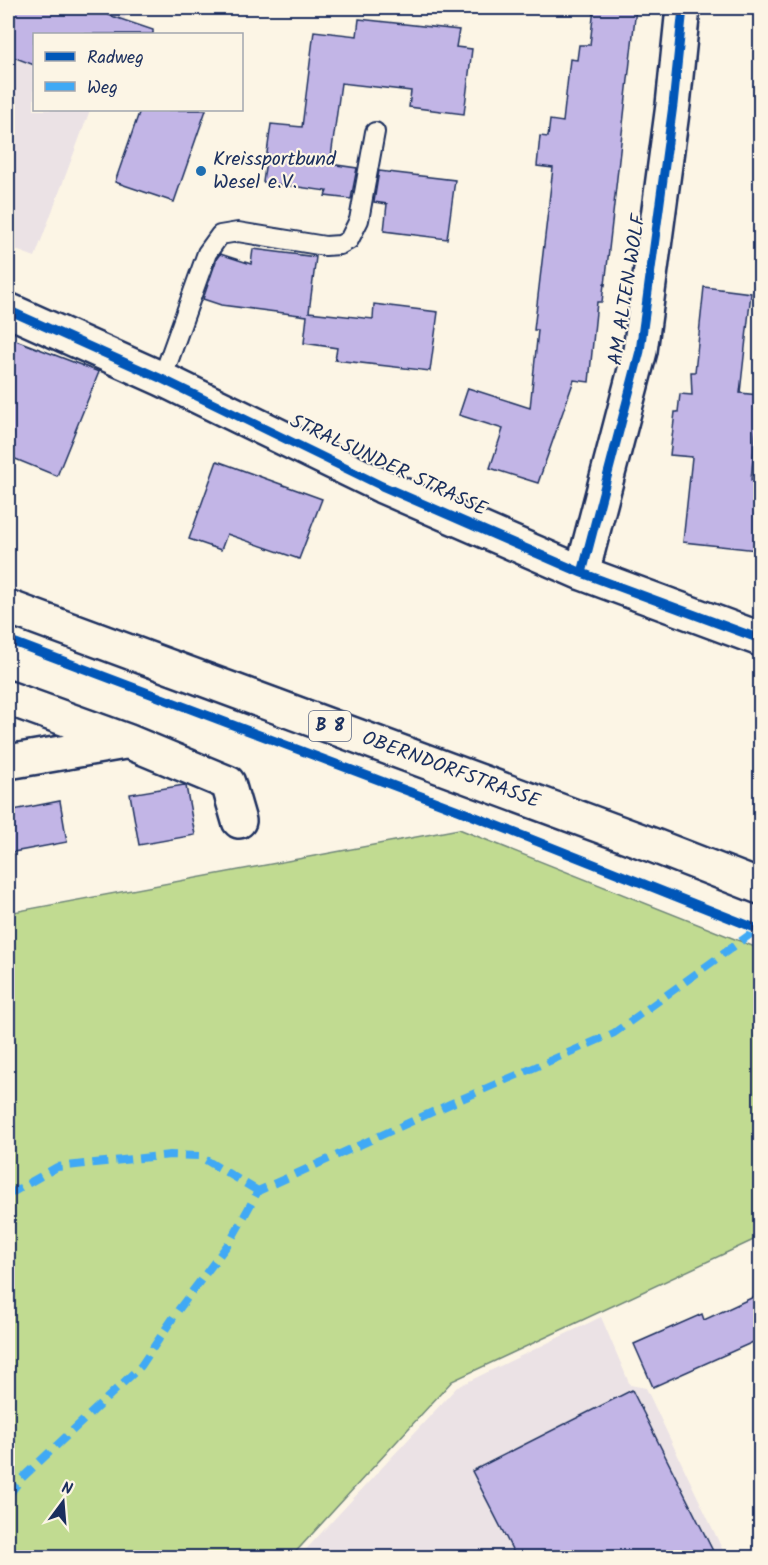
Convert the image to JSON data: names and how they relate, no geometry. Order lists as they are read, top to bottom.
{
  "streets": {
    "street": [
      "AM ALTEN WOLF",
      "STRALSUNDER STRASSE",
      "B 8",
      "OBERNDORFSTRASSE"
    ]
  },
  "crossings": [
    ["AM ALTEN WOLF", "STRALSUNDER STRASSE"]
  ],
  "places": ["Kreissportbund Wesel e.V."],
  "legend": ["Radweg", "Weg"],
  "north": "top"
}
